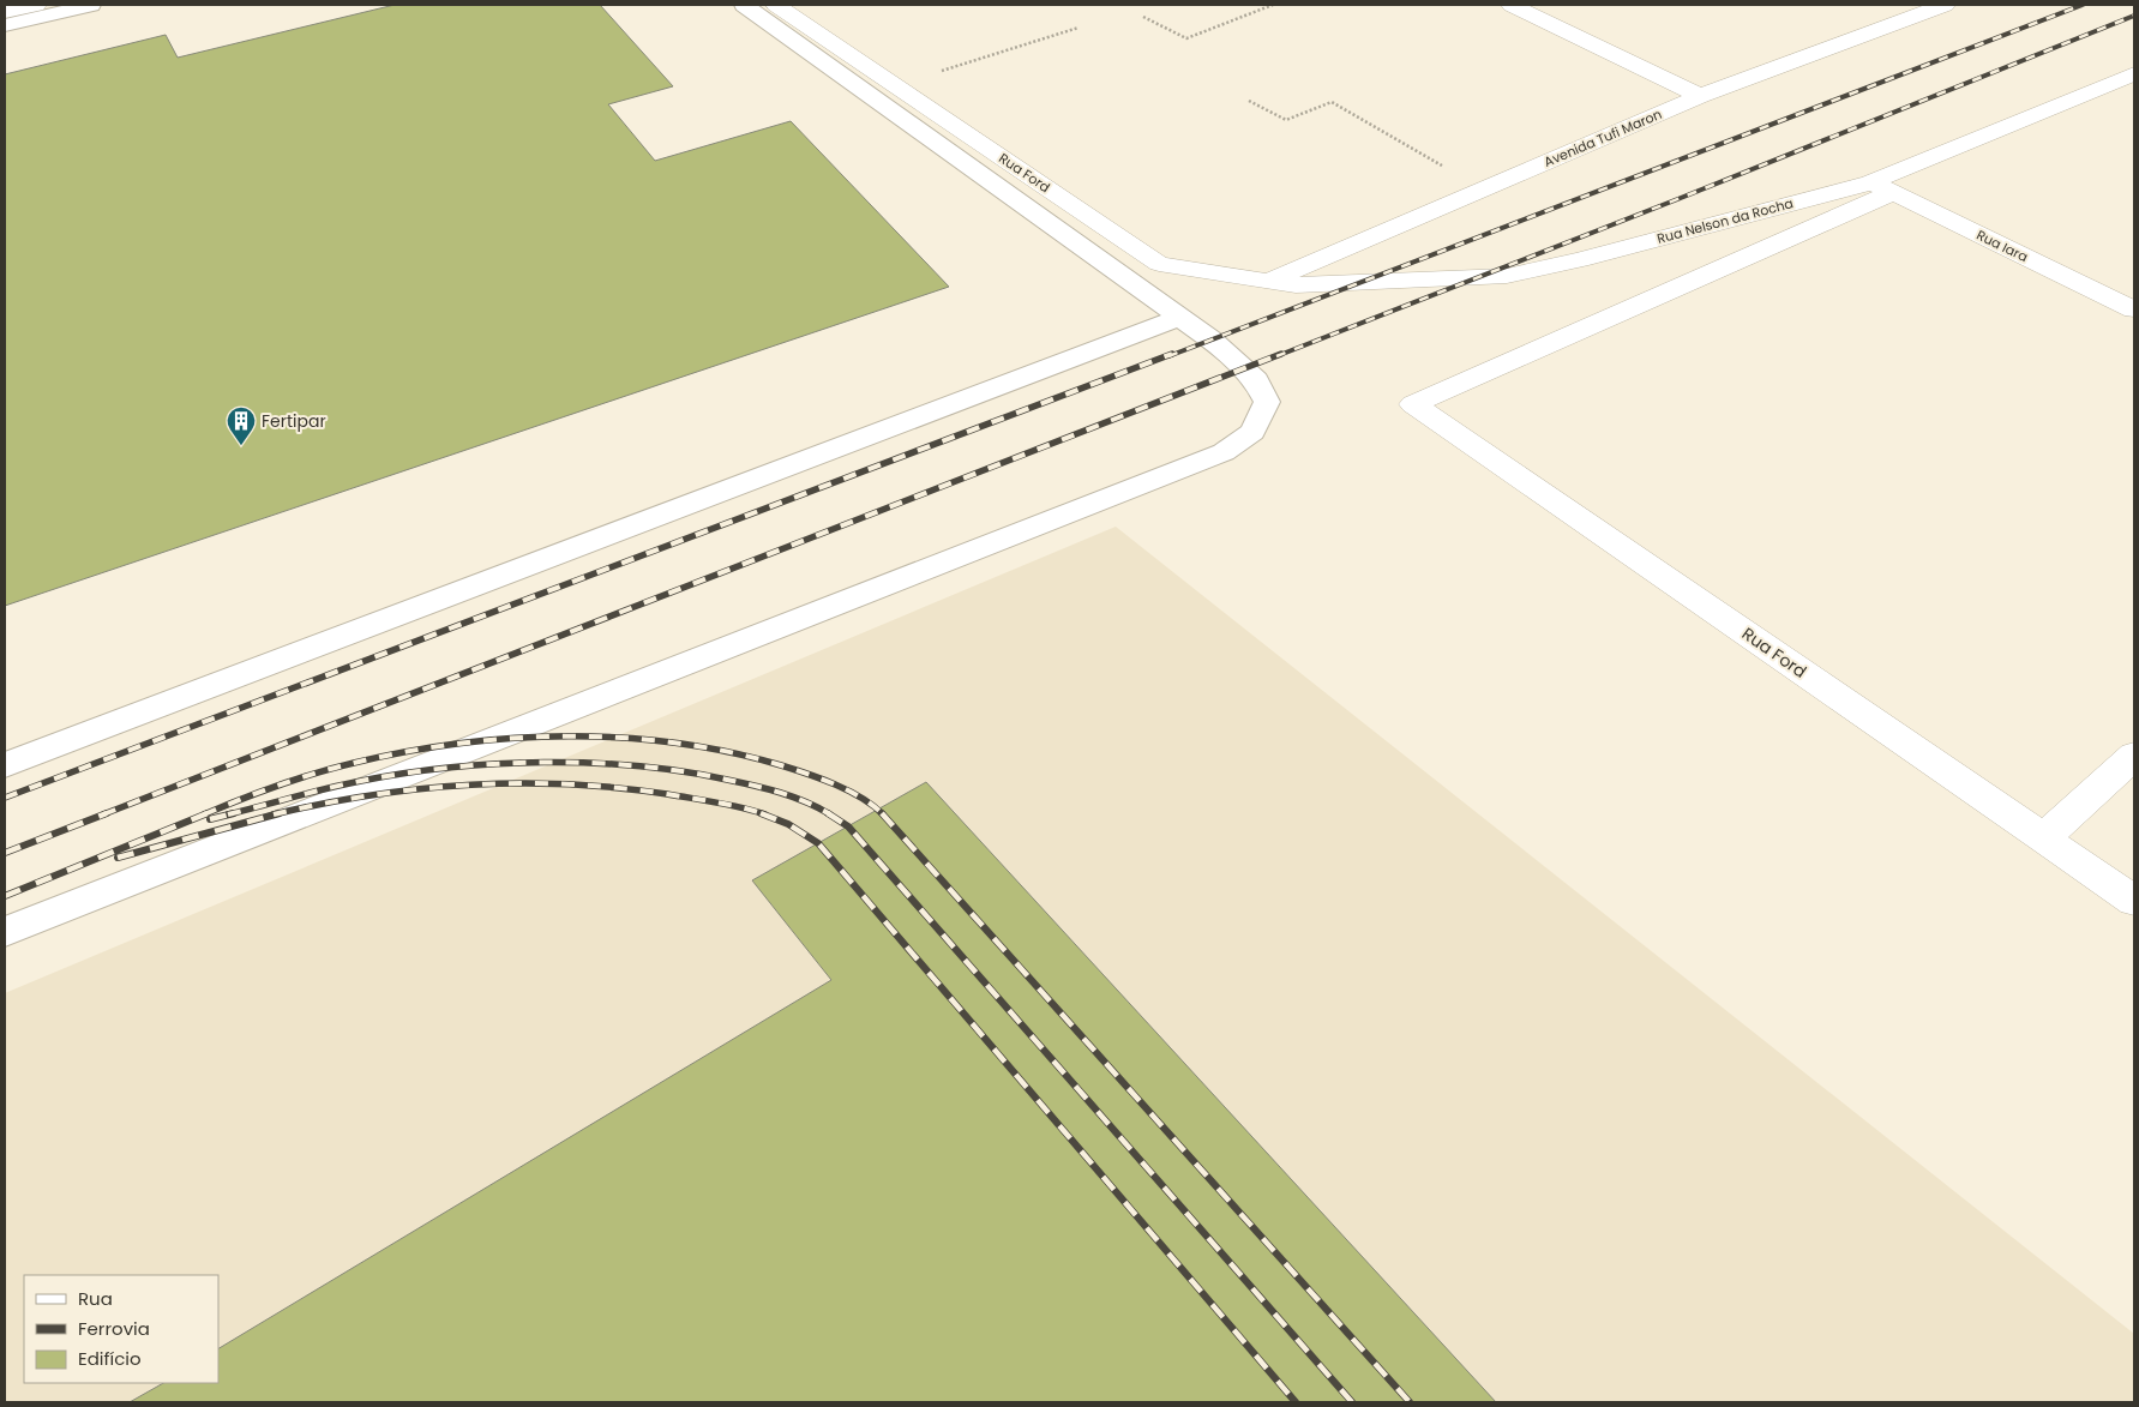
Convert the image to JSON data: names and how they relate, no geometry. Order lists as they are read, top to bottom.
{
  "streets": {
    "street": [
      "Avenida Tufi Maron",
      "Rua Ford",
      "Rua Nelson da Rocha",
      "Rua Iara"
    ]
  },
  "crossings": [
    ["Avenida Tufi Maron", "Rua Ford"],
    ["Rua Ford", "Rua Nelson da Rocha"],
    ["Rua Ford", "Rua Iara"],
    ["Rua Nelson da Rocha", "Rua Iara"]
  ],
  "places": {
    "building": ["Fertipar"]
  },
  "legend": ["Rua", "Ferrovia", "Edifício"]
}
